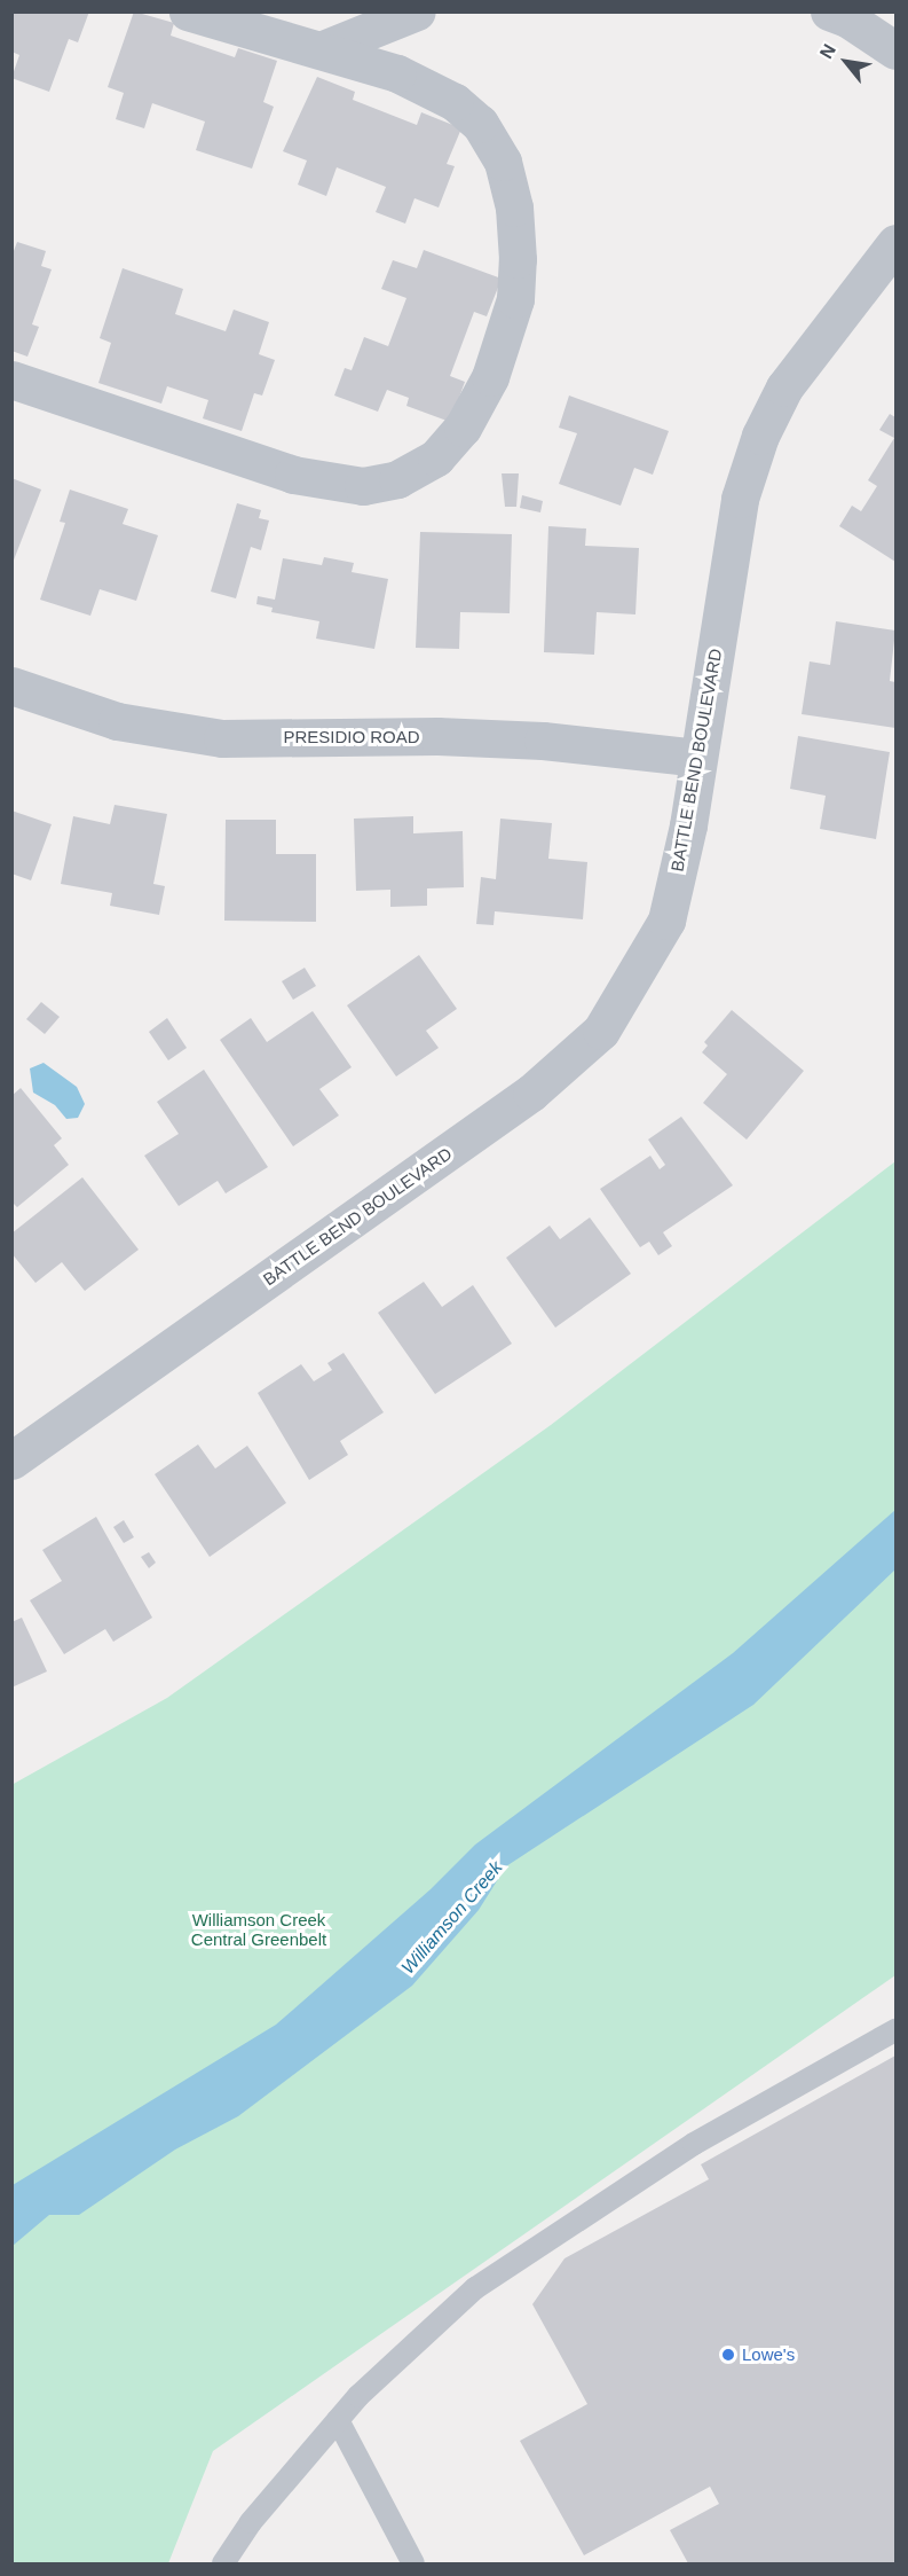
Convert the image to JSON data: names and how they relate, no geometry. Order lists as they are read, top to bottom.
{
  "streets": {
    "street": ["PRESIDIO ROAD", "BATTLE BEND BOULEVARD"]
  },
  "crossings": [
    ["PRESIDIO ROAD", "BATTLE BEND BOULEVARD"]
  ],
  "water": ["Williamson Creek"],
  "parks": ["Williamson Creek Central Greenbelt"],
  "places": ["Lowe's"],
  "north": "top left"
}
